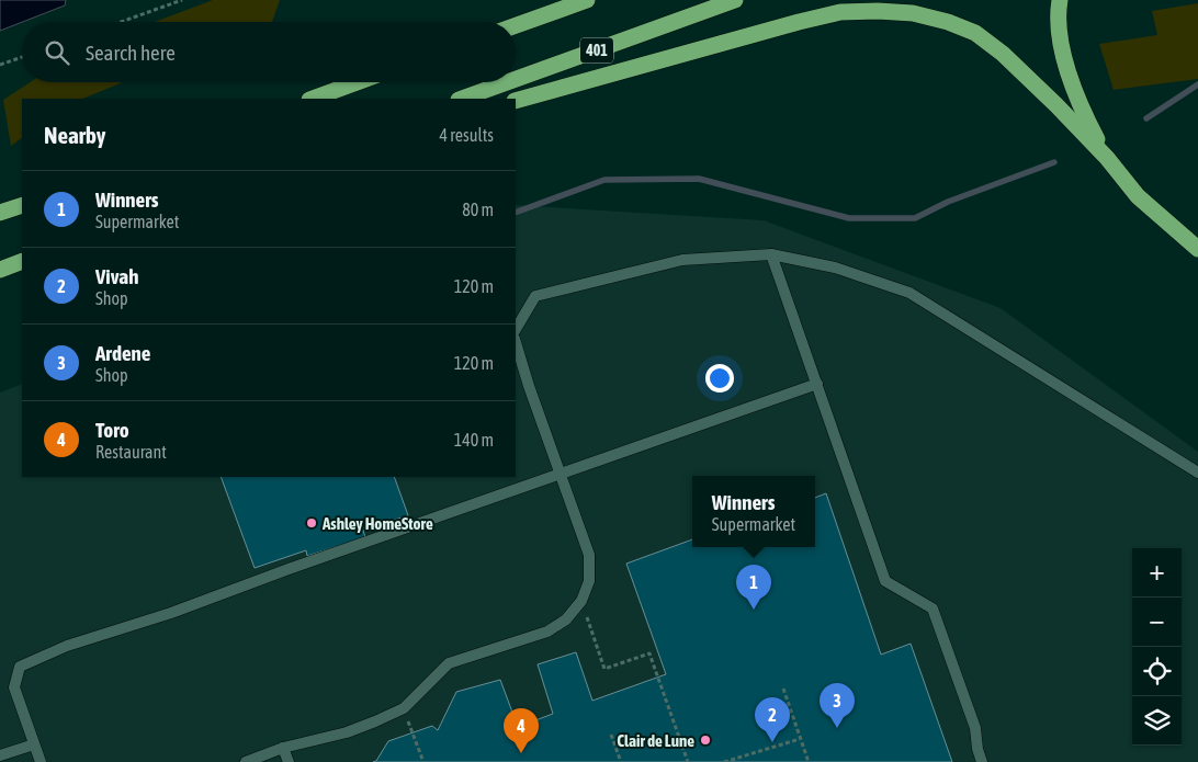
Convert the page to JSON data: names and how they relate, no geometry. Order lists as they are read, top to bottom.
{
  "streets": {
    "highway": ["401"]
  },
  "places": ["Ashley HomeStore", "Clair de Lune"],
  "page": {
    "search": "Search here",
    "heading": ["Nearby", "4 results"],
    "list": [
      {
        "mark": "1",
        "name": "Winners",
        "note": "Supermarket",
        "value": "80 m"
      },
      {
        "mark": "2",
        "name": "Vivah",
        "note": "Shop",
        "value": "120 m"
      },
      {
        "mark": "3",
        "name": "Ardene",
        "note": "Shop",
        "value": "120 m"
      },
      {
        "mark": "4",
        "name": "Toro",
        "note": "Restaurant",
        "value": "140 m"
      }
    ],
    "popup": ["Winners", "Supermarket"],
    "map_buttons": ["+", "−"],
    "pins": [
      "1",
      "3",
      "2",
      "4"
    ]
  }
}
